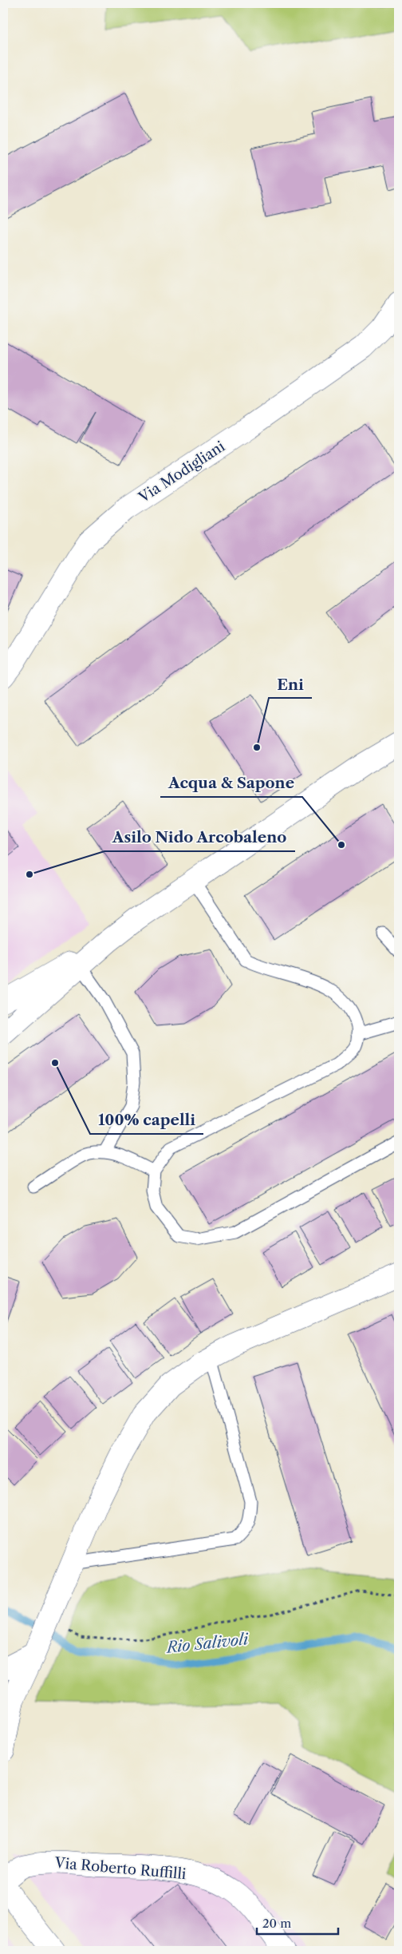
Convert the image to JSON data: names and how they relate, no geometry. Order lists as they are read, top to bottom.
{
  "streets": {
    "street": ["Via Modigliani", "Via Roberto Ruffilli"]
  },
  "water": ["Rio Salivoli"],
  "places": [
    "Eni",
    "Acqua & Sapone",
    "Asilo Nido Arcobaleno",
    "100% capelli"
  ],
  "scale_bar": "20 m"
}
